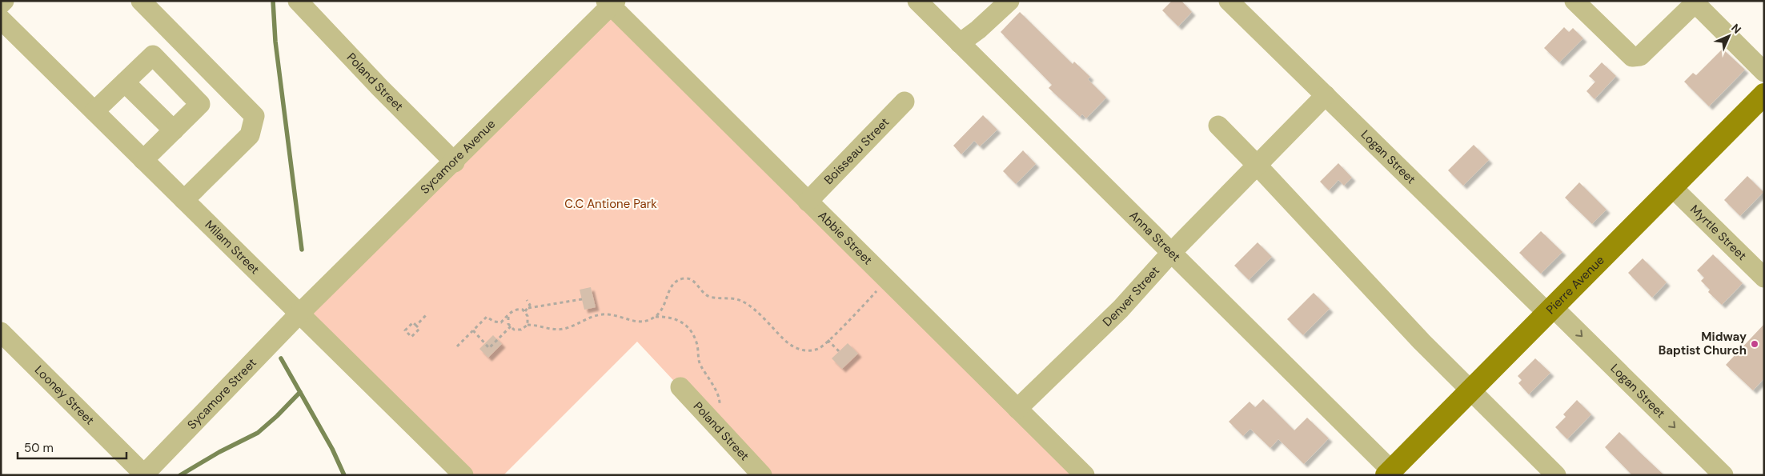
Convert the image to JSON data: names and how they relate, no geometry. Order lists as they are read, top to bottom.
{
  "streets": {
    "main road": ["Pierre Avenue"],
    "street": [
      "Poland Street",
      "Boisseau Street",
      "Logan Street",
      "Sycamore Avenue",
      "Myrtle Street",
      "Anna Street",
      "Abbie Street",
      "Milam Street",
      "Denver Street",
      "Sycamore Street",
      "Looney Street"
    ]
  },
  "crossings": [
    ["Poland Street", "Sycamore Avenue"],
    ["Boisseau Street", "Abbie Street"],
    ["Logan Street", "Pierre Avenue"],
    ["Logan Street", "Denver Street"],
    ["Sycamore Avenue", "Abbie Street"],
    ["Sycamore Avenue", "Milam Street"],
    ["Sycamore Avenue", "Sycamore Street"],
    ["Myrtle Street", "Pierre Avenue"],
    ["Anna Street", "Pierre Avenue"],
    ["Anna Street", "Denver Street"],
    ["Abbie Street", "Denver Street"],
    ["Milam Street", "Sycamore Street"],
    ["Sycamore Street", "Looney Street"]
  ],
  "parks": ["C.C Antione Park"],
  "places": ["Midway Baptist Church"],
  "scale_bar": "50 m",
  "north": "top right"
}
